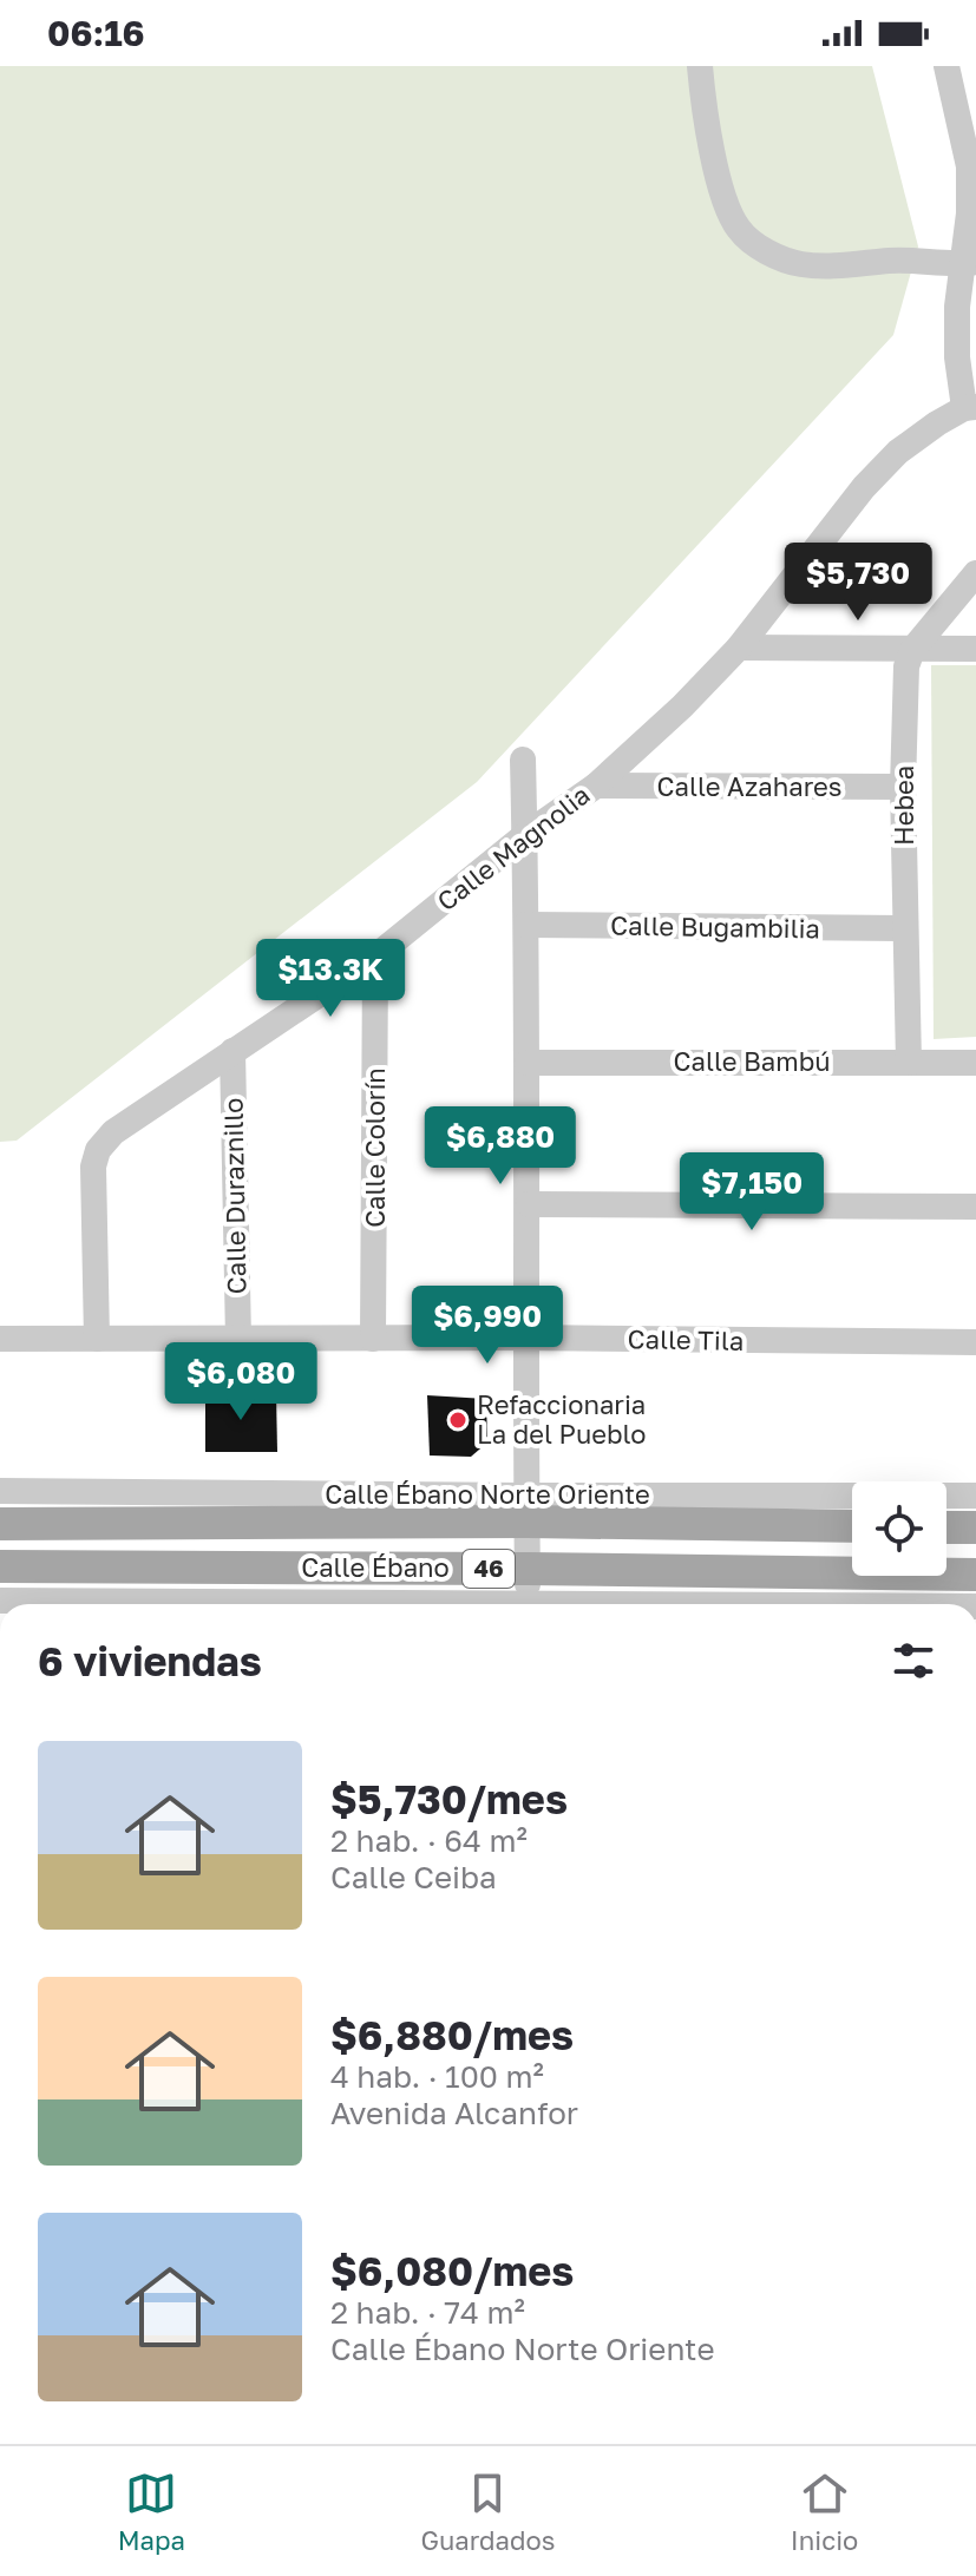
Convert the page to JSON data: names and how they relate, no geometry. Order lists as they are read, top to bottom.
{
  "streets": {
    "main road": ["Calle Ébano", "46"],
    "street": [
      "Calle Azahares",
      "Hebea",
      "Calle Magnolia",
      "Calle Bugambilia",
      "Calle Bambú",
      "Calle Colorín",
      "Calle Duraznillo",
      "Calle Tila",
      "Calle Ébano Norte Oriente"
    ]
  },
  "crossings": [
    ["Calle Azahares", "Hebea"],
    ["Calle Azahares", "Calle Magnolia"],
    ["Hebea", "Calle Bugambilia"],
    ["Hebea", "Calle Bambú"],
    ["Calle Magnolia", "Calle Colorín"],
    ["Calle Magnolia", "Calle Duraznillo"],
    ["Calle Magnolia", "Calle Tila"],
    ["Calle Colorín", "Calle Tila"],
    ["Calle Duraznillo", "Calle Tila"],
    ["Calle Ébano Norte Oriente", "Calle Ébano"]
  ],
  "places": ["Refaccionaria La del Pueblo"],
  "page": {
    "status": "06:16",
    "price": [
      "$5,730",
      "$13.3K",
      "$6,880",
      "$7,150",
      "$6,990",
      "$6,080"
    ],
    "heading": "6 viviendas",
    "list": [
      {
        "name": "$5,730/mes",
        "note": "2 hab. · 64 m² · Calle Ceiba"
      },
      {
        "name": "$6,880/mes",
        "note": "4 hab. · 100 m² · Avenida Alcanfor"
      },
      {
        "name": "$6,080/mes",
        "note": "2 hab. · 74 m² · Calle Ébano Norte Oriente"
      }
    ],
    "tabs": ["Mapa", "Guardados", "Inicio"]
  }
}
